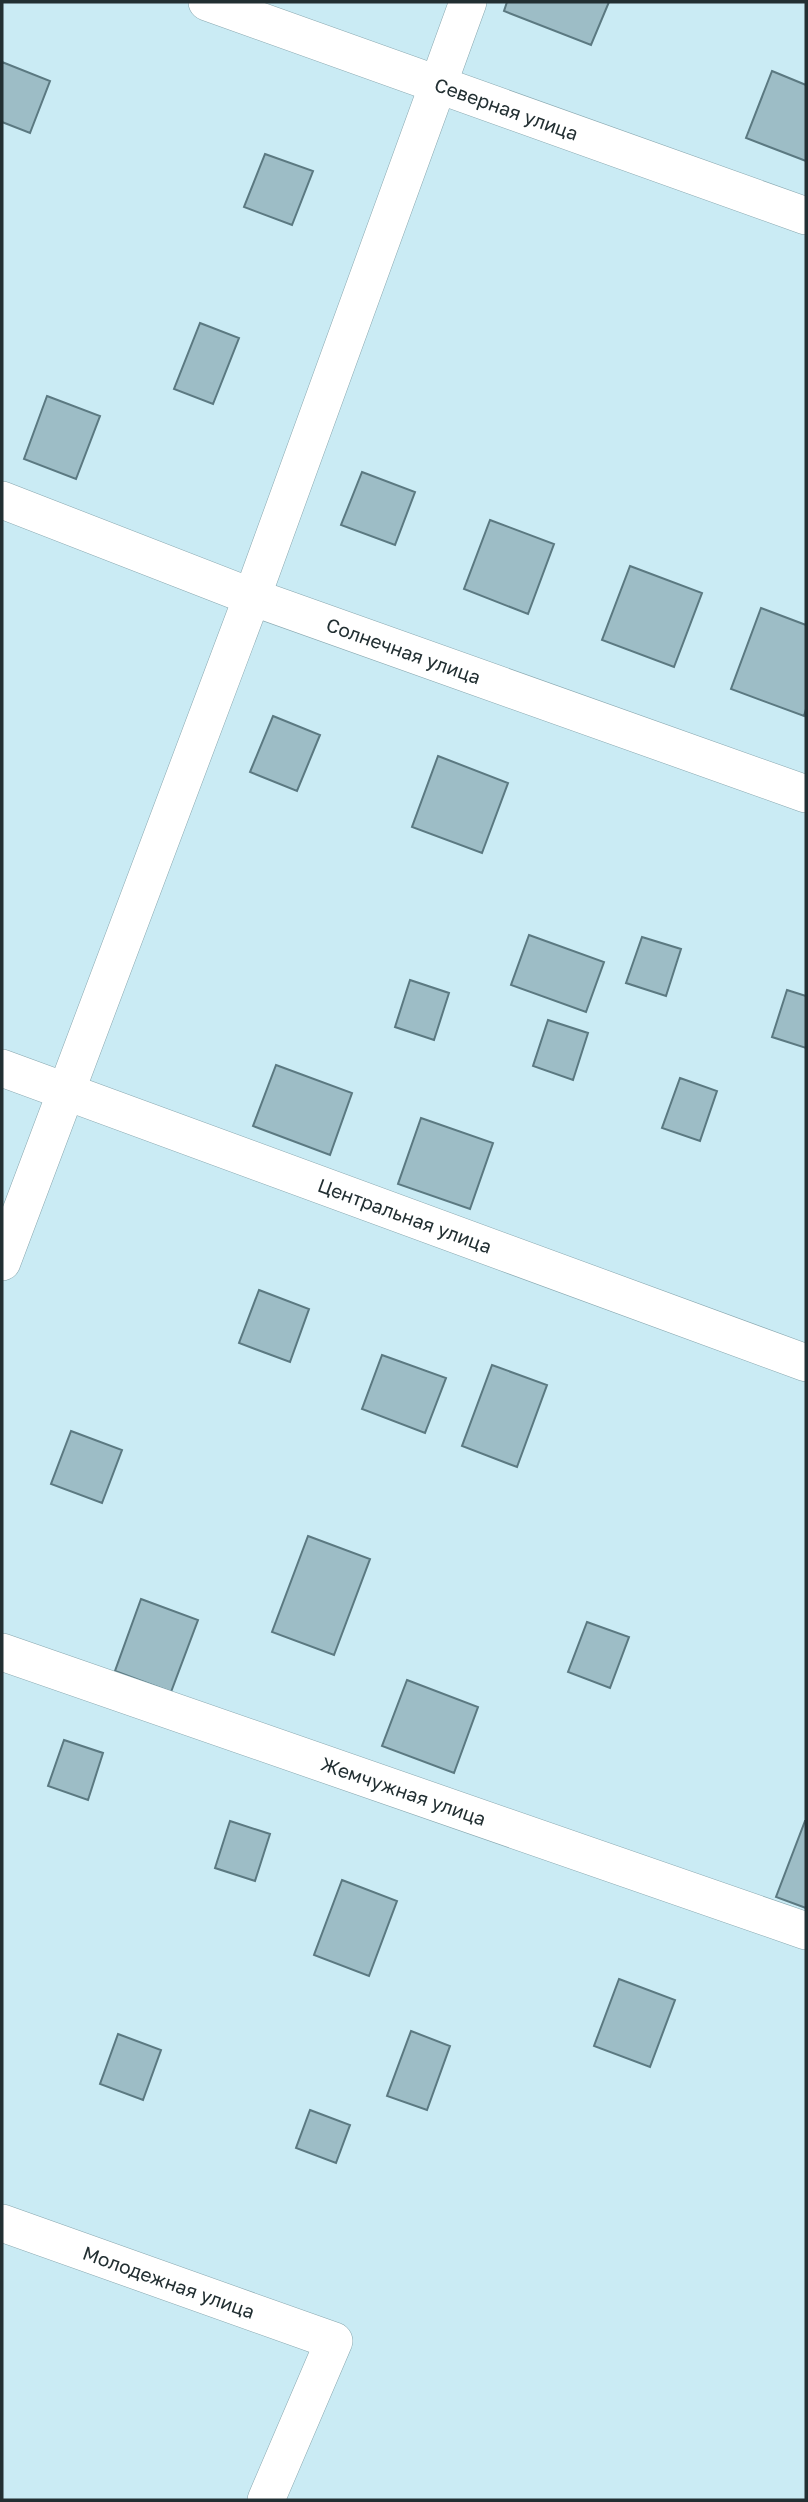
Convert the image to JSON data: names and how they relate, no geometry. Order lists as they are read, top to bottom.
{
  "streets": {
    "street": [
      "Северная улица",
      "Солнечная улица",
      "Центральная улица",
      "Жемчужная улица",
      "Молодежная улица"
    ]
  }
}
